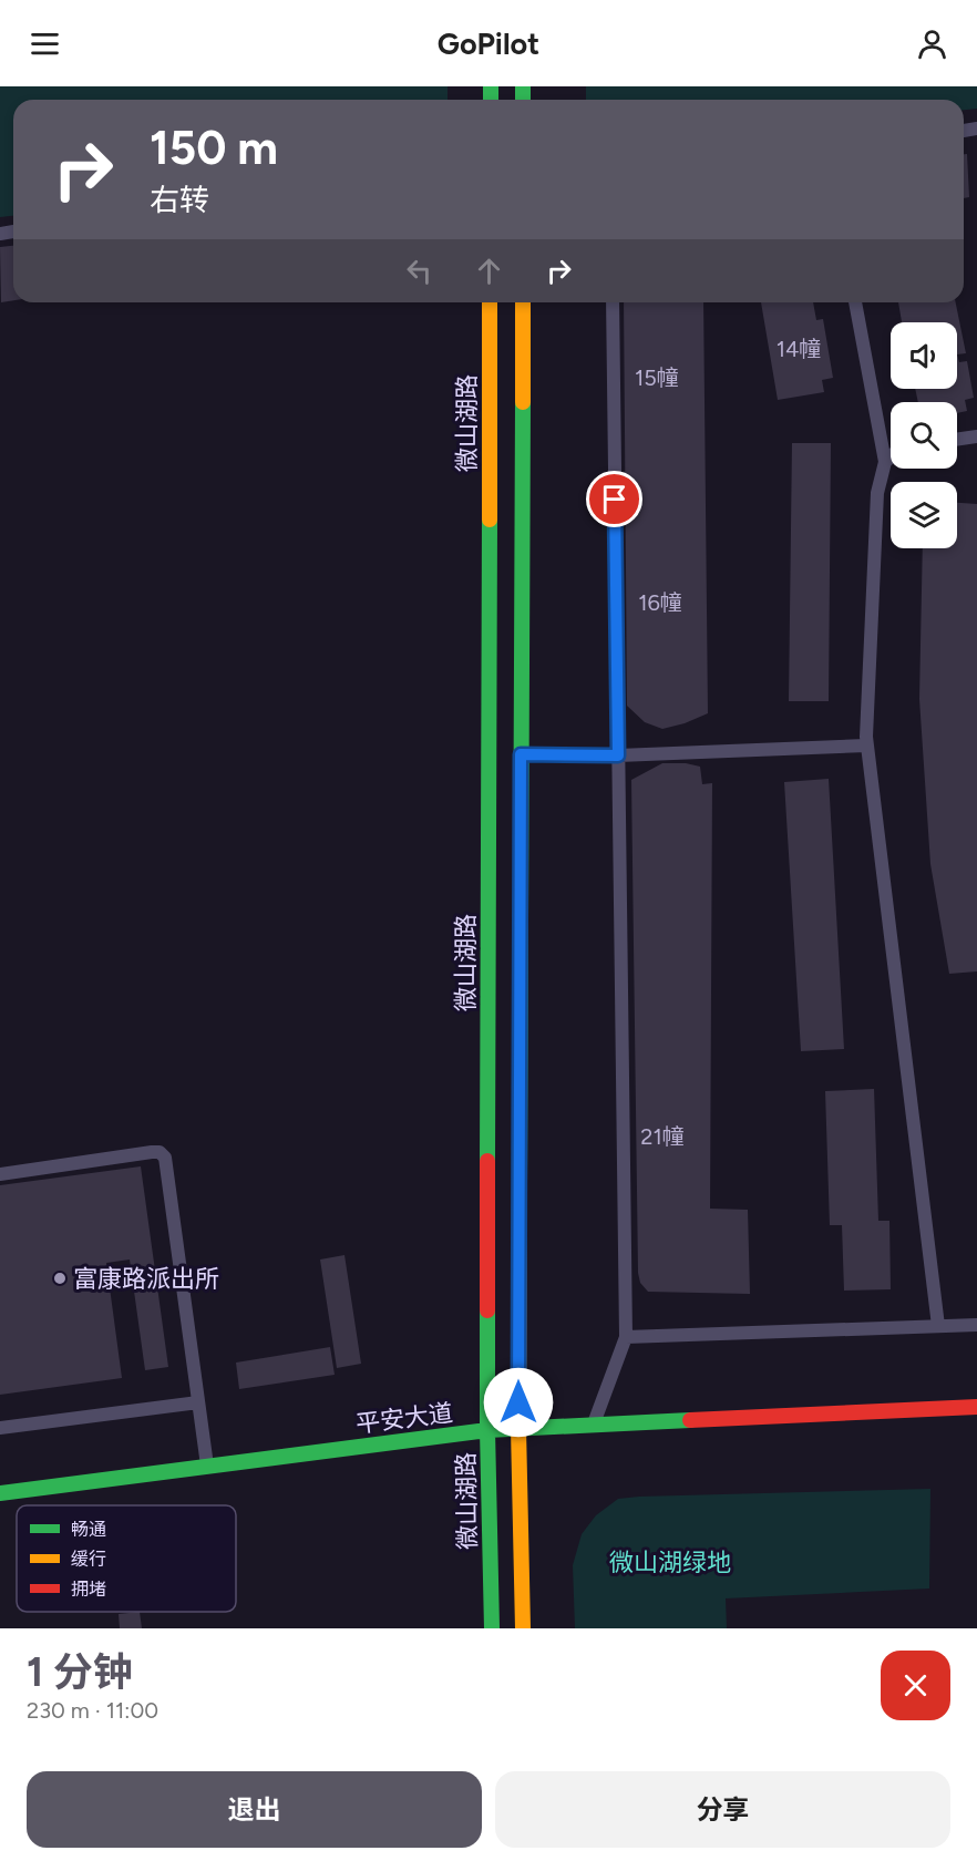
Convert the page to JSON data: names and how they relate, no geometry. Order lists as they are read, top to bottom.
{
  "streets": {
    "street": ["微山湖路", "平安大道"]
  },
  "crossings": [
    ["微山湖路", "平安大道"]
  ],
  "parks": ["微山湖绿地"],
  "places": ["富康路派出所"],
  "house_numbers": [
    "14幢",
    "15幢",
    "16幢",
    "21幢"
  ],
  "legend": ["畅通", "缓行", "拥堵"],
  "page": {
    "header": "GoPilot",
    "turn": ["150 m", "右转"],
    "heading": ["1 分钟", "230 m · 11:00"],
    "buttons": ["退出", "分享"]
  }
}
